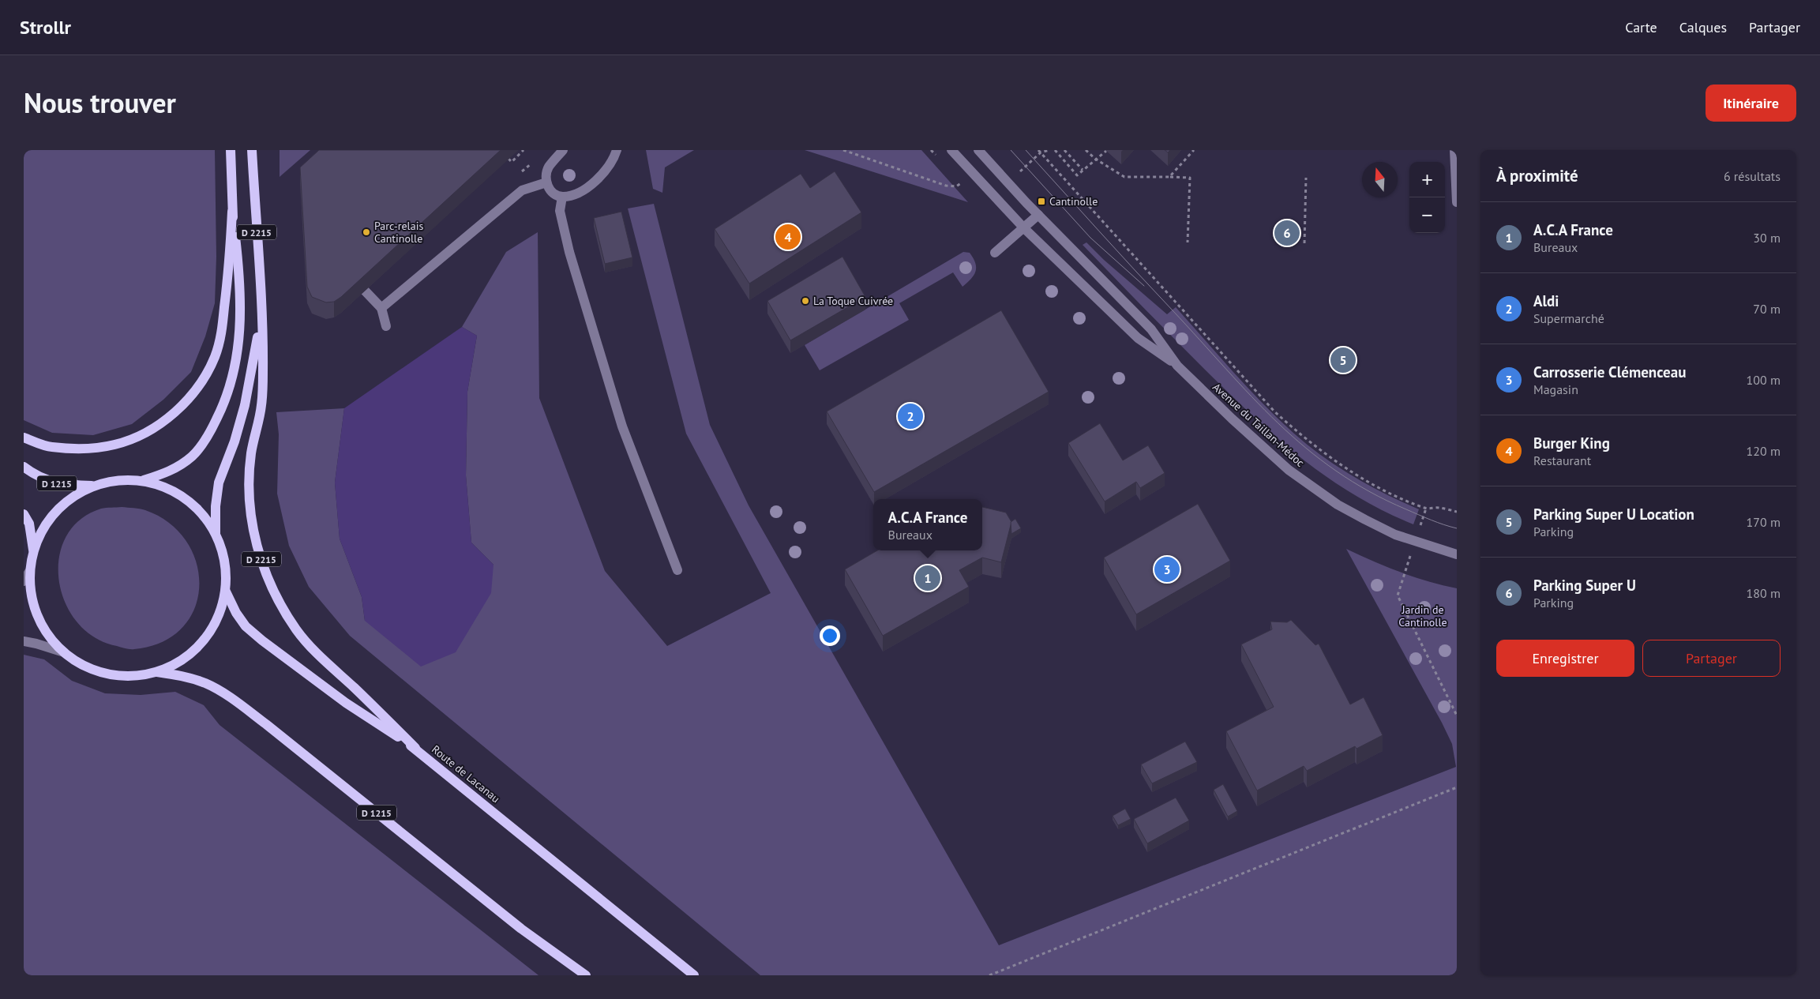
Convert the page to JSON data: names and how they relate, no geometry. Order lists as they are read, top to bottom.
{
  "streets": {
    "main road": ["D 2215", "D 1215", "Route de Lacanau"],
    "street": ["Avenue du Taillan-Médoc"]
  },
  "crossings": [
    ["D 2215", "Route de Lacanau"]
  ],
  "parks": ["Jardin de Cantinolle"],
  "places": {
    "transit": ["Cantinolle"],
    "other": ["Parc-relais Cantinolle", "La Toque Cuivrée"]
  },
  "north": "top",
  "page": {
    "header": "Strollr",
    "nav": ["Carte", "Calques", "Partager"],
    "title": "Nous trouver",
    "buttons": [
      "Itinéraire",
      ["Enregistrer", "Partager"]
    ],
    "heading": ["À proximité", "6 résultats"],
    "map_buttons": ["+", "−"],
    "list": [
      {
        "mark": "1",
        "name": "A.C.A France",
        "note": "Bureaux",
        "value": "30 m"
      },
      {
        "mark": "2",
        "name": "Aldi",
        "note": "Supermarché",
        "value": "70 m"
      },
      {
        "mark": "3",
        "name": "Carrosserie Clémenceau",
        "note": "Magasin",
        "value": "100 m"
      },
      {
        "mark": "4",
        "name": "Burger King",
        "note": "Restaurant",
        "value": "120 m"
      },
      {
        "mark": "5",
        "name": "Parking Super U Location",
        "note": "Parking",
        "value": "170 m"
      },
      {
        "mark": "6",
        "name": "Parking Super U",
        "note": "Parking",
        "value": "180 m"
      }
    ],
    "pins": [
      "6",
      "4",
      "5",
      "2",
      "3",
      "1"
    ],
    "popup": ["A.C.A France", "Bureaux"]
  }
}
